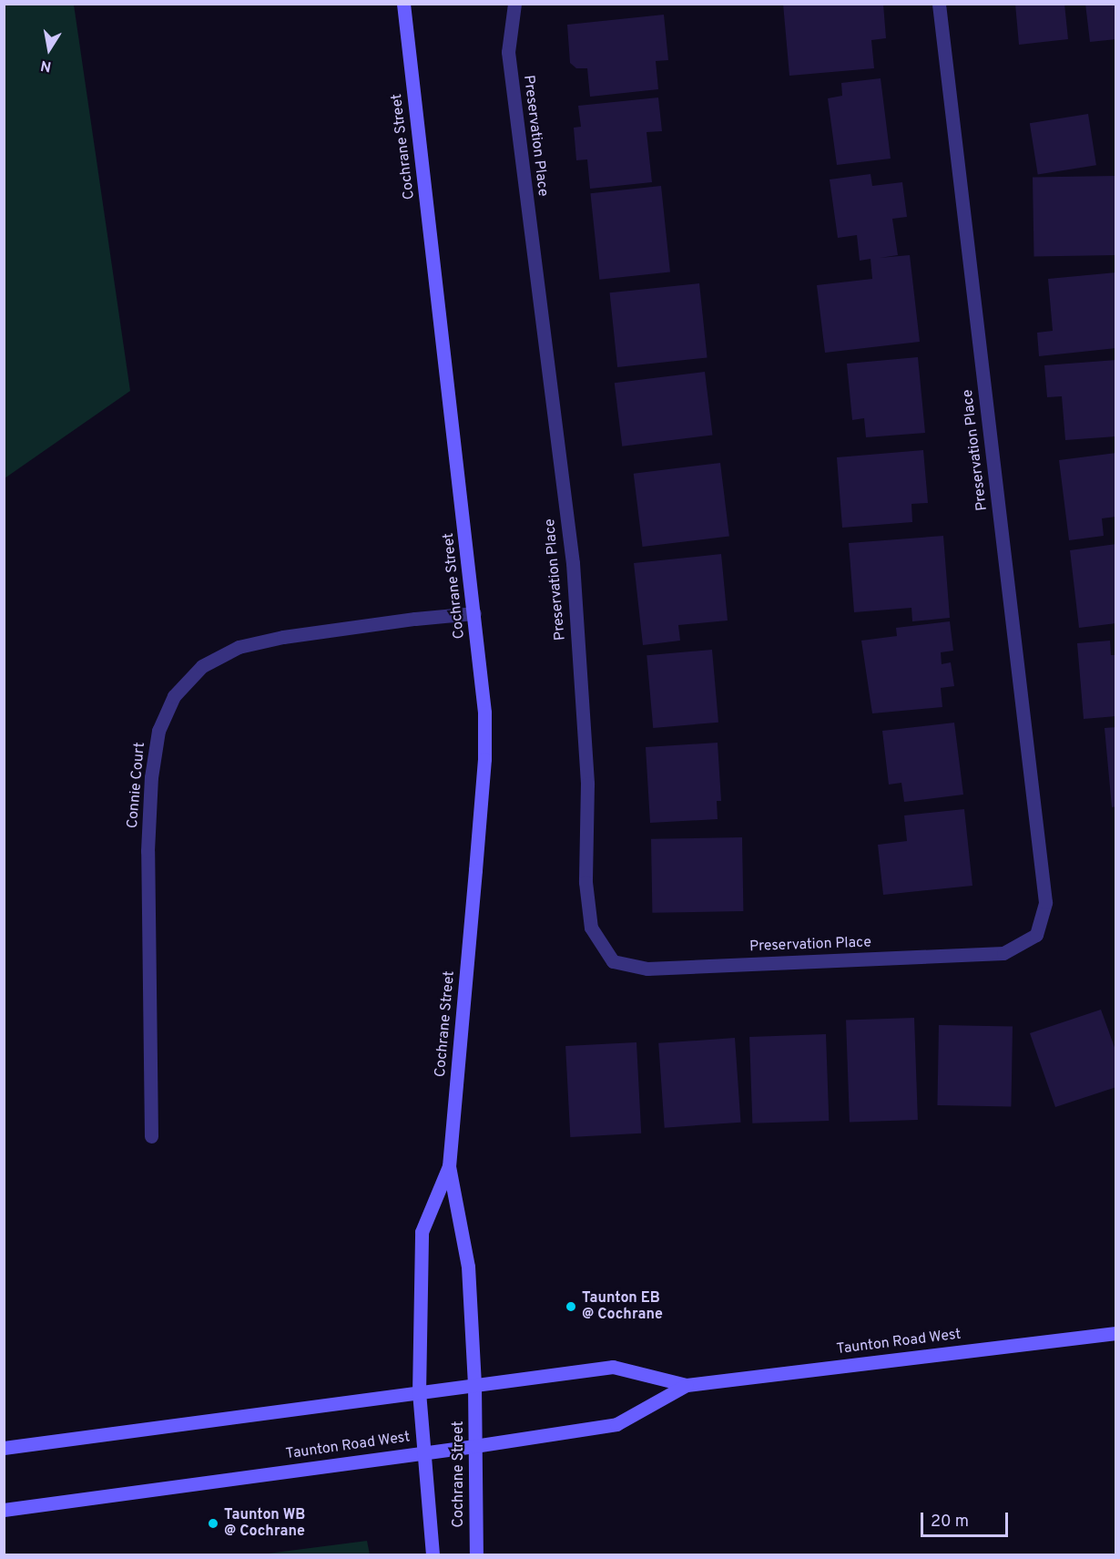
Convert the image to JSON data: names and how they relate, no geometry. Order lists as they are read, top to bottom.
{
  "streets": {
    "street": [
      "Preservation Place",
      "Cochrane Street",
      "Connie Court",
      "Taunton Road West"
    ]
  },
  "crossings": [
    ["Cochrane Street", "Connie Court"],
    ["Cochrane Street", "Taunton Road West"]
  ],
  "places": ["Taunton EB @ Cochrane", "Taunton WB @ Cochrane"],
  "scale_bar": "20 m",
  "north": "bottom"
}
